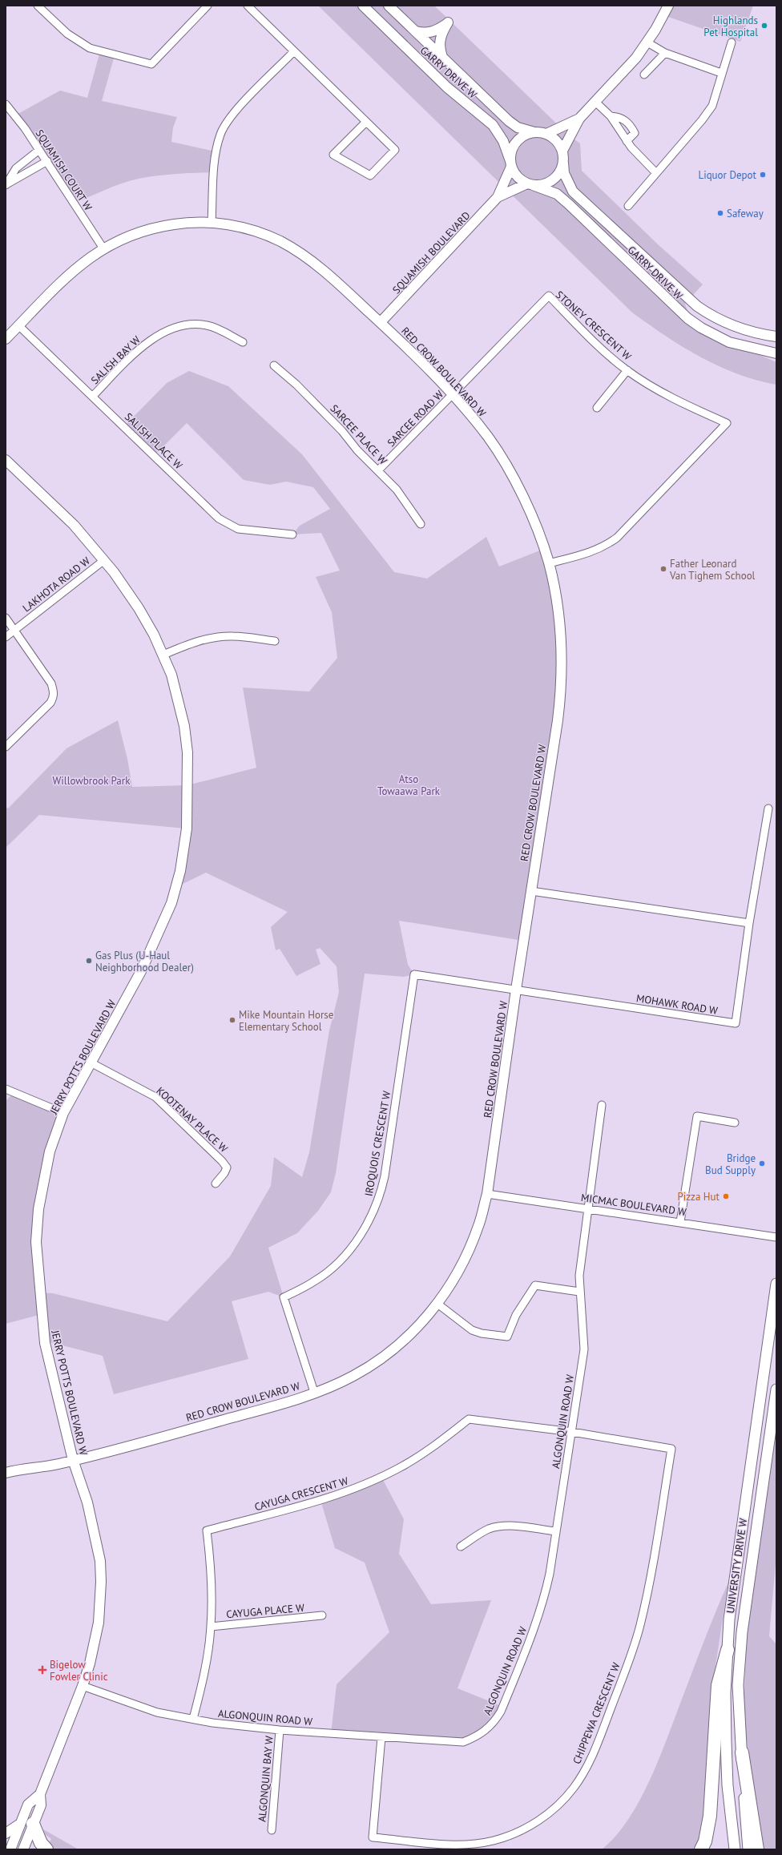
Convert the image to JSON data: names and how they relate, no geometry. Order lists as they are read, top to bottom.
{
  "streets": {
    "main road": ["UNIVERSITY DRIVE W"],
    "street": [
      "GARRY DRIVE W",
      "SQUAMISH COURT W",
      "SQUAMISH BOULEVARD",
      "STONEY CRESCENT W",
      "SALISH BAY W",
      "RED CROW BOULEVARD W",
      "SARCEE ROAD W",
      "SARCEE PLACE W",
      "SALISH PLACE W",
      "LAKHOTA ROAD W",
      "MOHAWK ROAD W",
      "JERRY POTTS BOULEVARD W",
      "KOOTENAY PLACE W",
      "IROQUOIS CRESCENT W",
      "MICMAC BOULEVARD W",
      "ALGONQUIN ROAD W",
      "CAYUGA CRESCENT W",
      "CAYUGA PLACE W",
      "CHIPPEWA CRESCENT W",
      "ALGONQUIN BAY W"
    ]
  },
  "crossings": [
    ["GARRY DRIVE W", "SQUAMISH BOULEVARD"],
    ["SQUAMISH COURT W", "RED CROW BOULEVARD W"],
    ["SQUAMISH BOULEVARD", "RED CROW BOULEVARD W"],
    ["STONEY CRESCENT W", "RED CROW BOULEVARD W"],
    ["STONEY CRESCENT W", "SARCEE ROAD W"],
    ["SALISH BAY W", "SALISH PLACE W"],
    ["RED CROW BOULEVARD W", "SARCEE ROAD W"],
    ["RED CROW BOULEVARD W", "SALISH PLACE W"],
    ["RED CROW BOULEVARD W", "MOHAWK ROAD W"],
    ["RED CROW BOULEVARD W", "JERRY POTTS BOULEVARD W"],
    ["RED CROW BOULEVARD W", "IROQUOIS CRESCENT W"],
    ["RED CROW BOULEVARD W", "MICMAC BOULEVARD W"],
    ["SARCEE ROAD W", "SARCEE PLACE W"],
    ["LAKHOTA ROAD W", "JERRY POTTS BOULEVARD W"],
    ["MOHAWK ROAD W", "IROQUOIS CRESCENT W"],
    ["JERRY POTTS BOULEVARD W", "KOOTENAY PLACE W"],
    ["JERRY POTTS BOULEVARD W", "ALGONQUIN ROAD W"],
    ["MICMAC BOULEVARD W", "ALGONQUIN ROAD W"],
    ["ALGONQUIN ROAD W", "CAYUGA CRESCENT W"],
    ["ALGONQUIN ROAD W", "CHIPPEWA CRESCENT W"],
    ["ALGONQUIN ROAD W", "ALGONQUIN BAY W"],
    ["CAYUGA CRESCENT W", "CAYUGA PLACE W"],
    ["CAYUGA CRESCENT W", "CHIPPEWA CRESCENT W"]
  ],
  "parks": ["Atso Towaawa Park", "Willowbrook Park"],
  "places": {
    "other": [
      "Highlands Pet Hospital",
      "Liquor Depot",
      "Safeway",
      "Father Leonard Van Tighem School",
      "Gas Plus (U-Haul Neighborhood Dealer)",
      "Mike Mountain Horse Elementary School",
      "Bridge Bud Supply",
      "Pizza Hut"
    ],
    "health": ["Bigelow Fowler Clinic"]
  }
}
